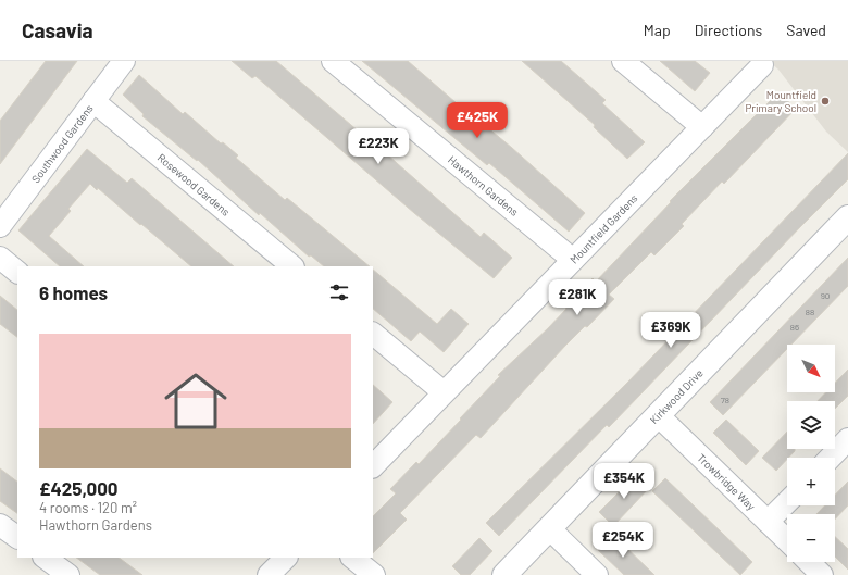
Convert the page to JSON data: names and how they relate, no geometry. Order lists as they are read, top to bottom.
{
  "streets": {
    "street": [
      "Southwood Gardens",
      "Rosewood Gardens",
      "Hawthorn Gardens",
      "Mountfield Gardens",
      "Kirkwood Drive",
      "Trowbridge Way"
    ]
  },
  "crossings": [
    ["Southwood Gardens", "Rosewood Gardens"],
    ["Hawthorn Gardens", "Mountfield Gardens"],
    ["Kirkwood Drive", "Trowbridge Way"]
  ],
  "places": ["Mountfield Primary School"],
  "house_numbers": [
    "90",
    "88",
    "86",
    "78"
  ],
  "north": "bottom right",
  "page": {
    "header": "Casavia",
    "nav": ["Map", "Directions", "Saved"],
    "price": [
      "£425K",
      "£223K",
      "£281K",
      "£369K",
      "£354K",
      "£254K"
    ],
    "heading": "6 homes",
    "list": [
      {
        "name": "£425,000",
        "note": "4 rooms · 120 m² · Hawthorn Gardens"
      }
    ],
    "map_buttons": ["+", "−"]
  }
}
